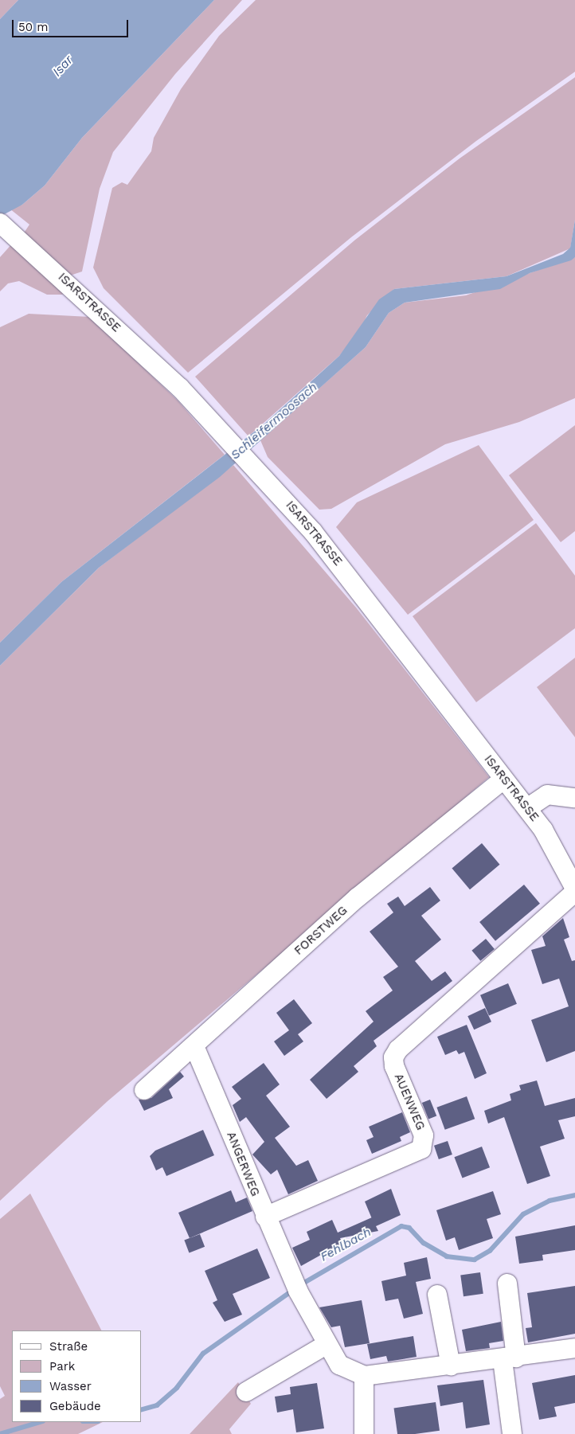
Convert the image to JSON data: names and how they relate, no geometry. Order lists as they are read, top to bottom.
{
  "streets": {
    "street": [
      "ISARSTRASSE",
      "FORSTWEG",
      "AUENWEG",
      "ANGERWEG"
    ]
  },
  "crossings": [
    ["ISARSTRASSE", "FORSTWEG"],
    ["FORSTWEG", "ANGERWEG"],
    ["AUENWEG", "ANGERWEG"]
  ],
  "water": ["Isar", "Schleifermoosach", "Fehlbach"],
  "legend": [
    "Straße",
    "Park",
    "Wasser",
    "Gebäude"
  ],
  "scale_bar": "50 m"
}
